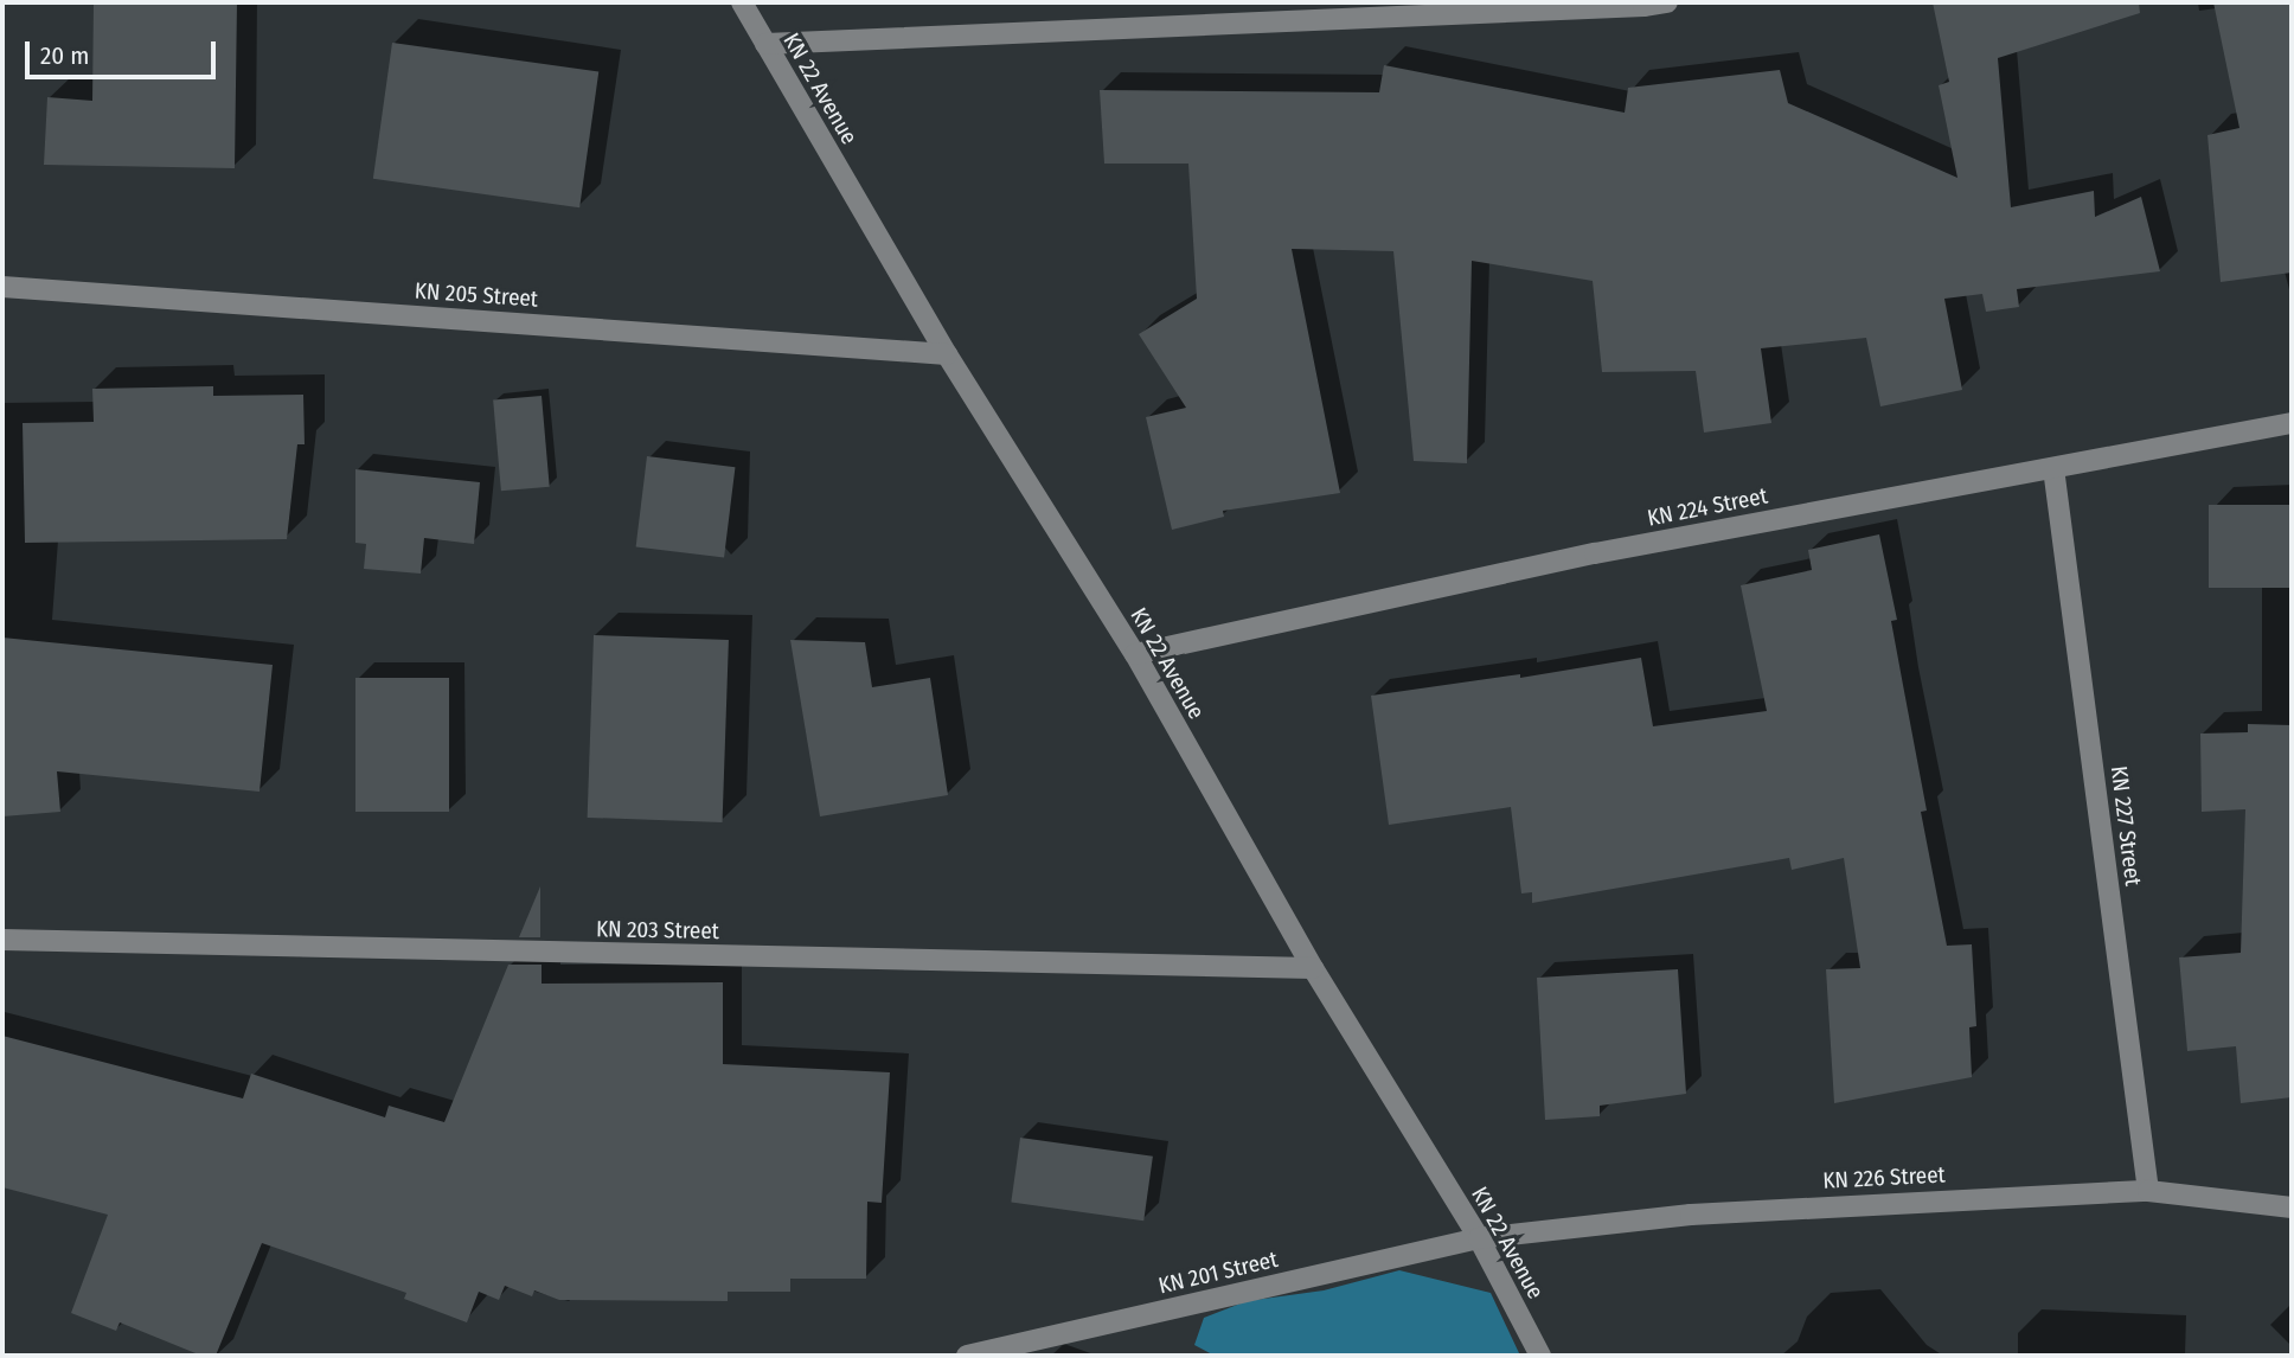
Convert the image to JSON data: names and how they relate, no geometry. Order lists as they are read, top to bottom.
{
  "streets": {
    "street": [
      "KN 22 Avenue",
      "KN 205 Street",
      "KN 224 Street",
      "KN 227 Street",
      "KN 203 Street",
      "KN 226 Street",
      "KN 201 Street"
    ]
  },
  "crossings": [
    ["KN 22 Avenue", "KN 205 Street"],
    ["KN 22 Avenue", "KN 224 Street"],
    ["KN 22 Avenue", "KN 203 Street"],
    ["KN 22 Avenue", "KN 226 Street"],
    ["KN 22 Avenue", "KN 201 Street"],
    ["KN 224 Street", "KN 227 Street"],
    ["KN 227 Street", "KN 226 Street"],
    ["KN 226 Street", "KN 201 Street"]
  ],
  "scale_bar": "20 m"
}
